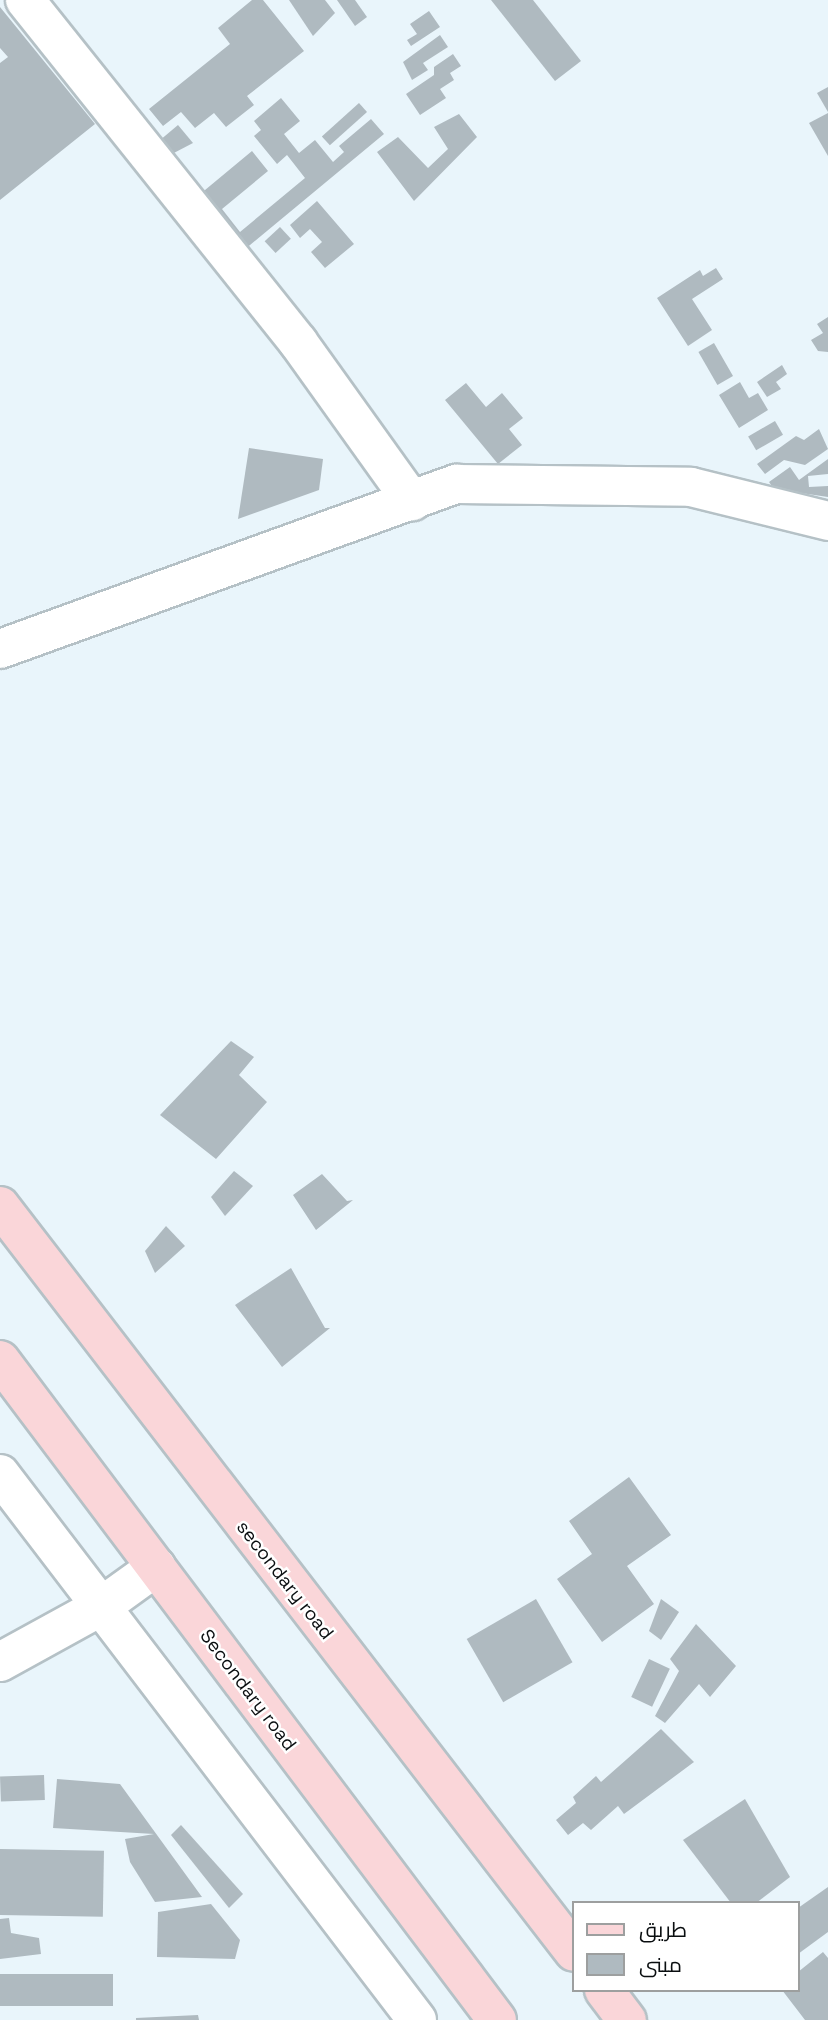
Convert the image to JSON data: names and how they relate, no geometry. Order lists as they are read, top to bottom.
{
  "streets": {
    "main road": ["secondary road", "Secondary road"]
  },
  "legend": ["طريق", "مبنى"]
}
